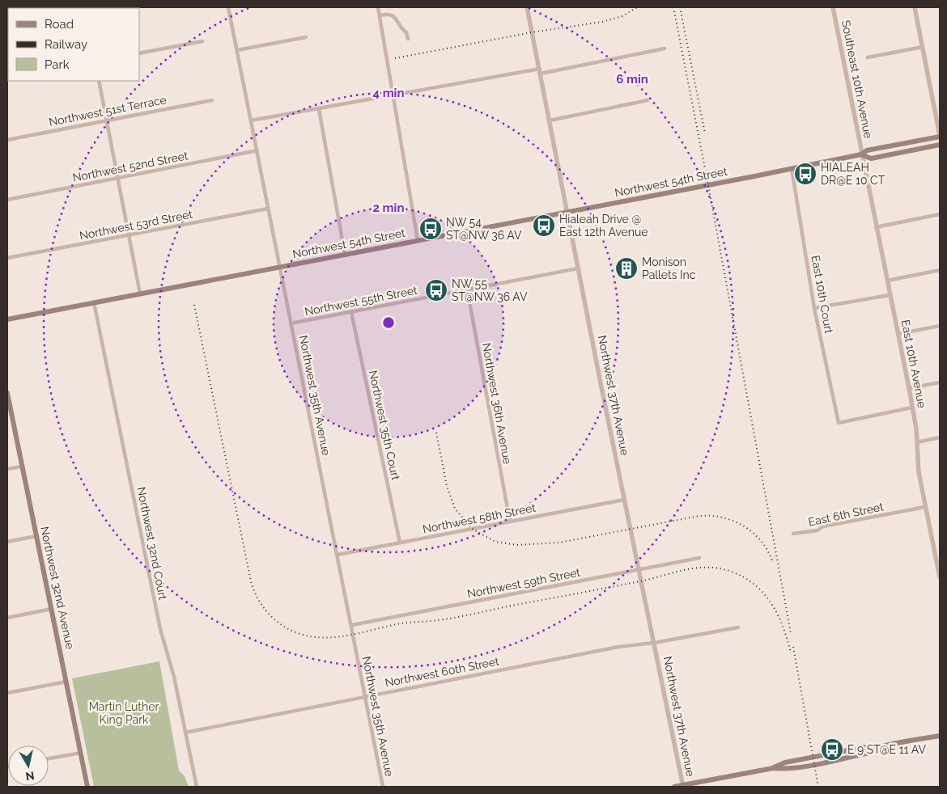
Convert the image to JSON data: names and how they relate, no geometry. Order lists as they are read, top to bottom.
{
  "streets": {
    "main road": ["Northwest 54th Street", "Northwest 32nd Avenue"],
    "street": [
      "Southeast 10th Avenue",
      "Northwest 51st Terrace",
      "Northwest 52nd Street",
      "Northwest 53rd Street",
      "East 10th Court",
      "Northwest 55th Street",
      "East 10th Avenue",
      "Northwest 35th Avenue",
      "Northwest 37th Avenue",
      "Northwest 36th Avenue",
      "Northwest 35th Court",
      "East 6th Street",
      "Northwest 58th Street",
      "Northwest 32nd Court",
      "Northwest 59th Street",
      "Northwest 60th Street"
    ]
  },
  "crossings": [
    ["Southeast 10th Avenue", "Northwest 54th Street"],
    ["Southeast 10th Avenue", "East 10th Avenue"],
    ["Northwest 52nd Street", "Northwest 35th Avenue"],
    ["Northwest 54th Street", "East 10th Court"],
    ["Northwest 54th Street", "East 10th Avenue"],
    ["Northwest 54th Street", "Northwest 35th Avenue"],
    ["Northwest 54th Street", "Northwest 37th Avenue"],
    ["Northwest 54th Street", "Northwest 32nd Court"],
    ["Northwest 53rd Street", "Northwest 35th Avenue"],
    ["East 10th Court", "East 10th Avenue"],
    ["Northwest 55th Street", "Northwest 35th Avenue"],
    ["Northwest 55th Street", "Northwest 37th Avenue"],
    ["Northwest 55th Street", "Northwest 36th Avenue"],
    ["Northwest 55th Street", "Northwest 35th Court"],
    ["East 10th Avenue", "East 6th Street"],
    ["Northwest 35th Avenue", "Northwest 58th Street"],
    ["Northwest 35th Avenue", "Northwest 59th Street"],
    ["Northwest 35th Avenue", "Northwest 60th Street"],
    ["Northwest 37th Avenue", "Northwest 58th Street"],
    ["Northwest 37th Avenue", "Northwest 59th Street"],
    ["Northwest 37th Avenue", "Northwest 60th Street"],
    ["Northwest 36th Avenue", "Northwest 58th Street"],
    ["Northwest 35th Court", "Northwest 58th Street"],
    ["Northwest 32nd Court", "Northwest 60th Street"]
  ],
  "parks": ["Martin Luther King Park"],
  "places": {
    "bus stop": [
      "HIALEAH DR@E 10 CT",
      "Hialeah Drive @ East 12th Avenue",
      "NW 54 ST@NW 36 AV",
      "NW 55 ST@NW 36 AV",
      "E 9 ST@E 11 AV"
    ],
    "building": ["Monison Pallets Inc"]
  },
  "legend": ["Road", "Railway", "Park"],
  "north": "bottom",
  "rings": ["6 min", "4 min", "2 min"]
}
